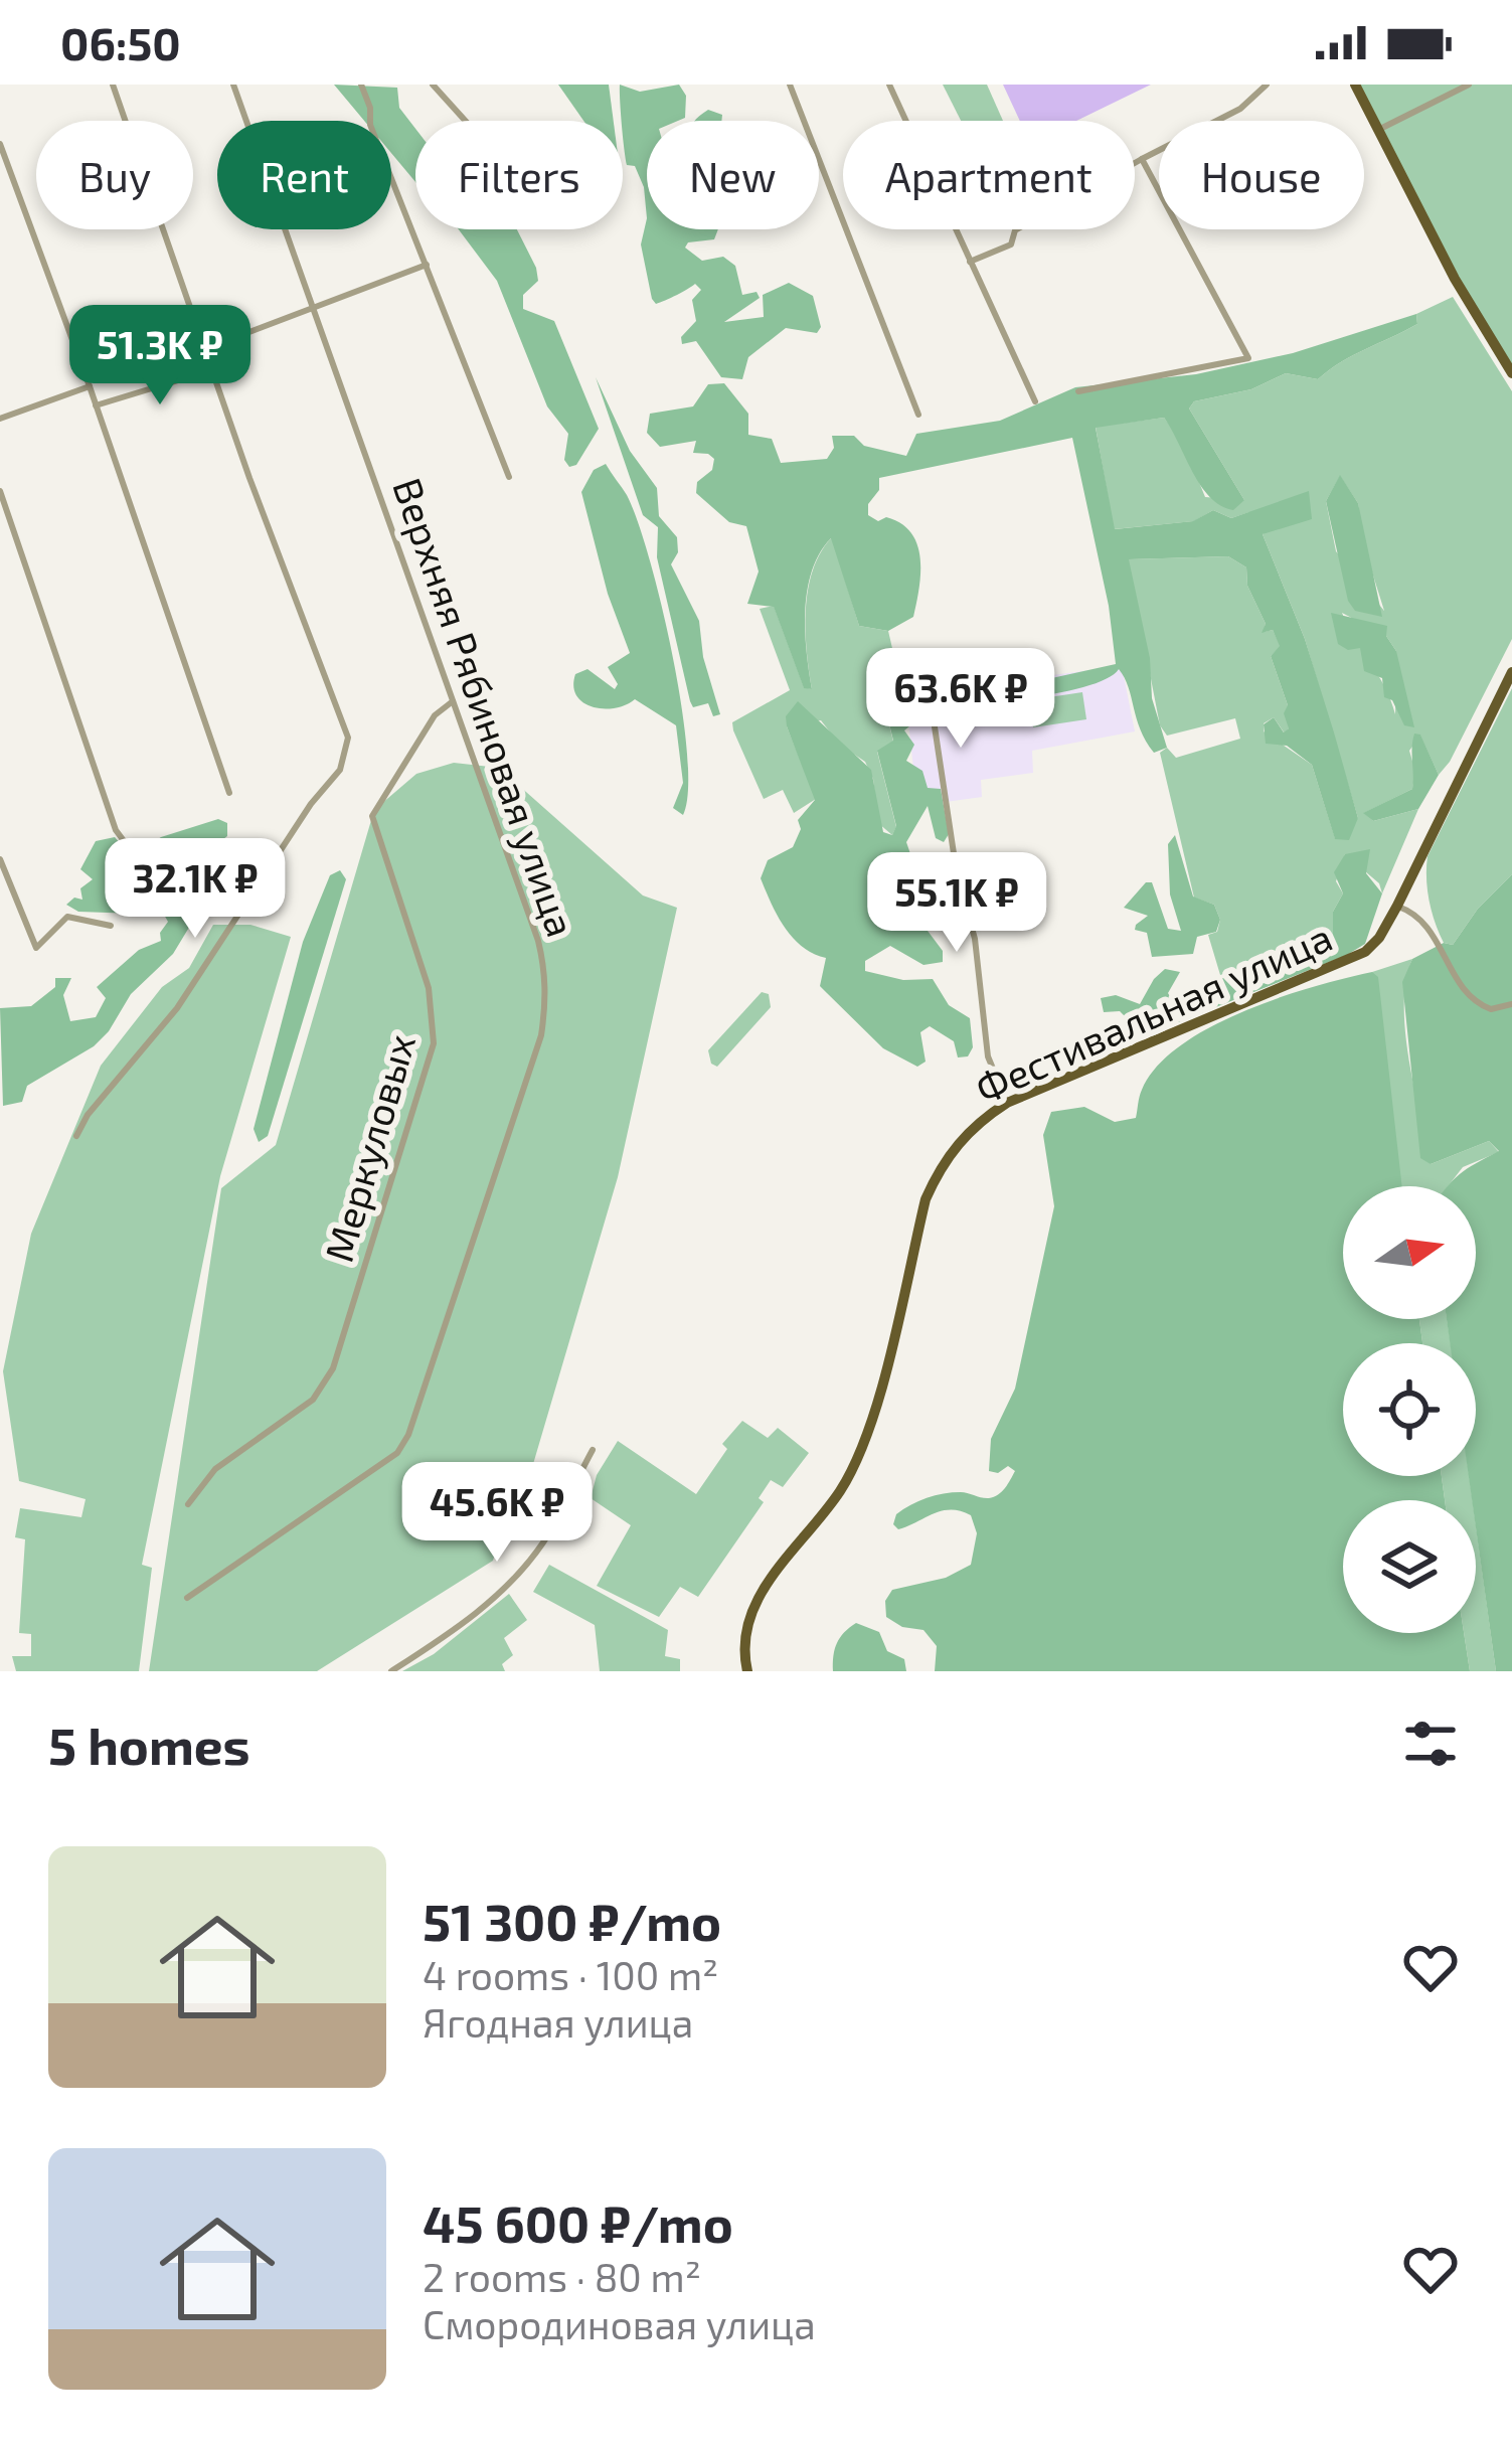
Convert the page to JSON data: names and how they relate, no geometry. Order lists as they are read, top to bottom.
{
  "streets": {
    "main road": ["Фестивальная улица"],
    "street": ["Верхняя Рябиновая улица", "Меркуловых"]
  },
  "crossings": [
    ["Верхняя Рябиновая улица", "Меркуловых"]
  ],
  "north": "right",
  "page": {
    "status": "06:50",
    "chip": [
      "Buy",
      "Rent",
      "Filters",
      "New",
      "Apartment",
      "House"
    ],
    "price": [
      "51.3K ₽",
      "63.6K ₽",
      "32.1K ₽",
      "55.1K ₽",
      "45.6K ₽"
    ],
    "heading": "5 homes",
    "list": [
      {
        "name": "51 300 ₽/mo",
        "note": "4 rooms · 100 m² · Ягодная улица"
      },
      {
        "name": "45 600 ₽/mo",
        "note": "2 rooms · 80 m² · Смородиновая улица"
      }
    ]
  }
}
